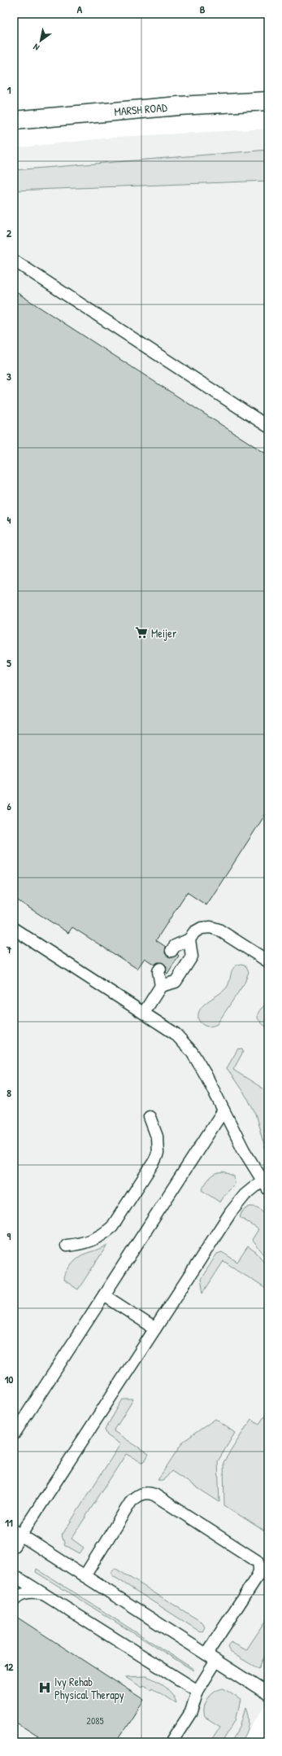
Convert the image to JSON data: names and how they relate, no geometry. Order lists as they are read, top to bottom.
{
  "streets": {
    "street": ["MARSH ROAD"]
  },
  "places": {
    "supermarket": ["Meijer"],
    "hospital": ["Ivy Rehab Physical Therapy"]
  },
  "house_numbers": ["2085"],
  "north": "bottom left",
  "grid": {
    "columns": ["A", "B"],
    "rows": [
      "1",
      "2",
      "3",
      "4",
      "5",
      "6",
      "7",
      "8",
      "9",
      "10",
      "11",
      "12"
    ]
  }
}
